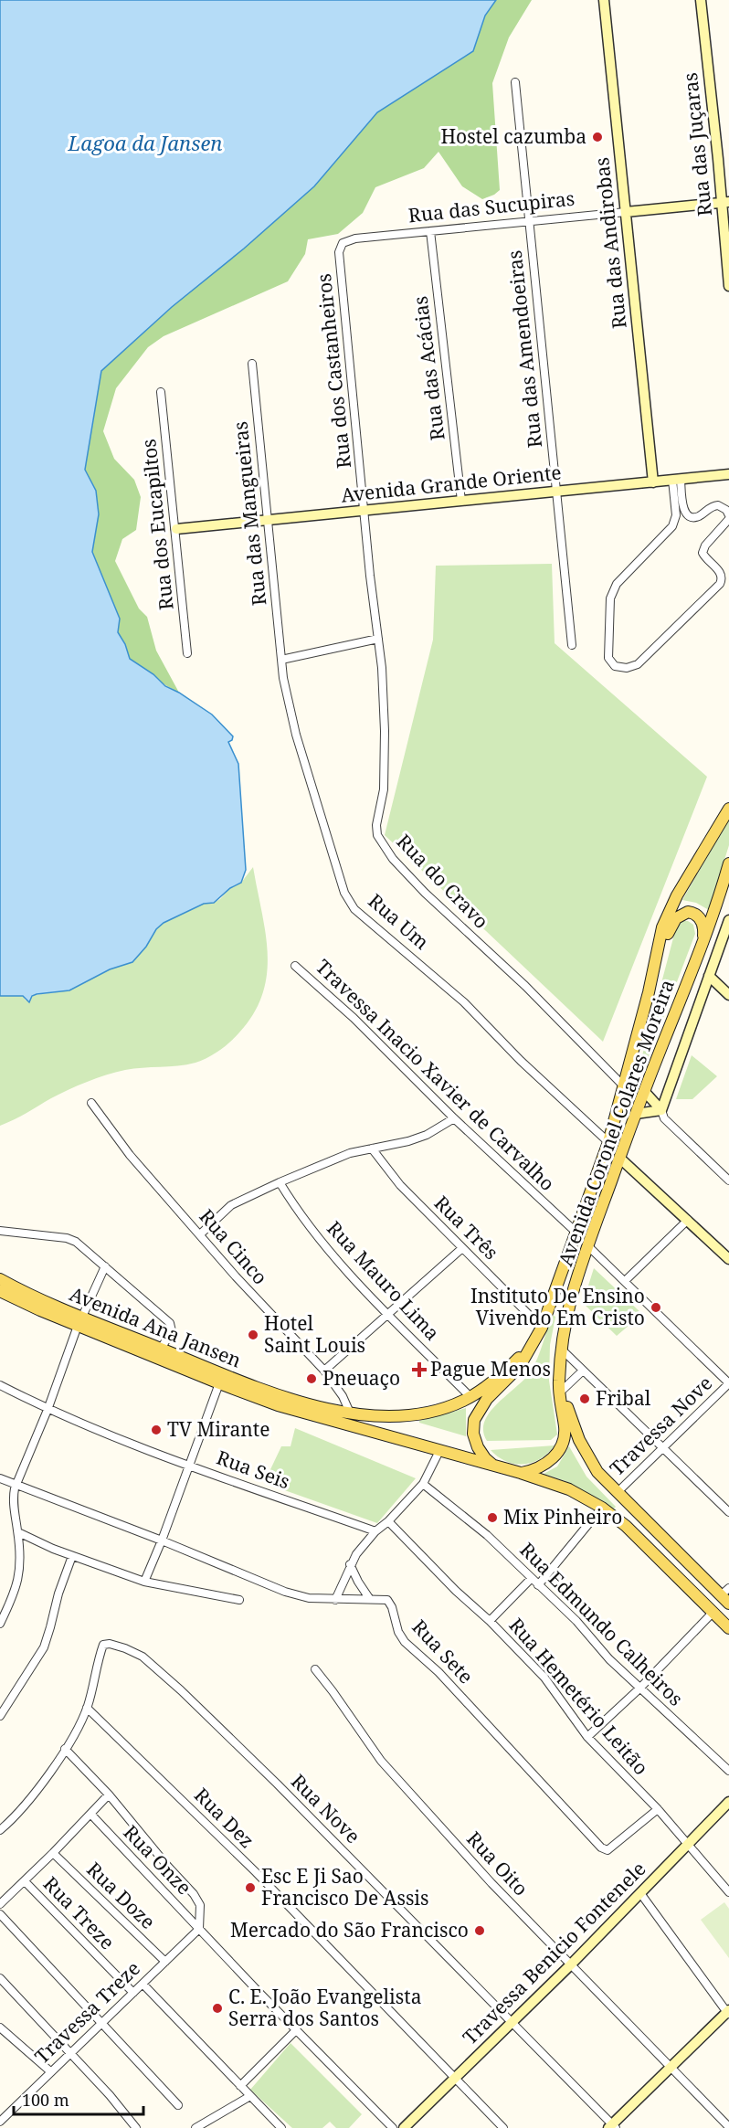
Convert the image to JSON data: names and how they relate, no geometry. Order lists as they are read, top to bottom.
{
  "streets": {
    "main road": ["Avenida Coronel Colares Moreira", "Avenida Ana Jansen"],
    "street": [
      "Rua das Juçaras",
      "Rua das Sucupiras",
      "Rua das Andirobas",
      "Rua das Amendoeiras",
      "Rua das Acácias",
      "Rua dos Castanheiros",
      "Avenida Grande Oriente",
      "Rua das Mangueiras",
      "Rua dos Eucapiltos",
      "Rua do Cravo",
      "Rua Um",
      "Travessa Inacio Xavier de Carvalho",
      "Rua Três",
      "Rua Cinco",
      "Rua Mauro Lima",
      "Travessa Nove",
      "Rua Seis",
      "Rua Edmundo Calheiros",
      "Rua Sete",
      "Rua Hemetério Leitão",
      "Rua Nove",
      "Rua Dez",
      "Rua Onze",
      "Rua Oito",
      "Rua Doze",
      "Rua Treze",
      "Travessa Benicio Fontenele",
      "Travessa Treze"
    ]
  },
  "crossings": [
    ["Rua das Juçaras", "Rua das Sucupiras"],
    ["Rua das Sucupiras", "Rua das Andirobas"],
    ["Rua das Sucupiras", "Rua das Amendoeiras"],
    ["Rua das Sucupiras", "Rua das Acácias"],
    ["Rua das Sucupiras", "Rua dos Castanheiros"],
    ["Rua das Andirobas", "Avenida Grande Oriente"],
    ["Rua das Amendoeiras", "Avenida Grande Oriente"],
    ["Rua das Acácias", "Avenida Grande Oriente"],
    ["Rua dos Castanheiros", "Avenida Grande Oriente"],
    ["Rua dos Castanheiros", "Rua do Cravo"],
    ["Avenida Grande Oriente", "Rua das Mangueiras"],
    ["Avenida Grande Oriente", "Rua dos Eucapiltos"],
    ["Avenida Grande Oriente", "Rua do Cravo"],
    ["Rua das Mangueiras", "Rua Um"],
    ["Rua do Cravo", "Avenida Coronel Colares Moreira"],
    ["Rua Um", "Avenida Coronel Colares Moreira"],
    ["Travessa Inacio Xavier de Carvalho", "Avenida Coronel Colares Moreira"],
    ["Avenida Coronel Colares Moreira", "Rua Três"],
    ["Avenida Coronel Colares Moreira", "Avenida Ana Jansen"],
    ["Rua Cinco", "Avenida Ana Jansen"],
    ["Rua Mauro Lima", "Avenida Ana Jansen"],
    ["Rua Edmundo Calheiros", "Rua Hemetério Leitão"],
    ["Rua Sete", "Rua Hemetério Leitão"],
    ["Rua Hemetério Leitão", "Travessa Benicio Fontenele"],
    ["Rua Nove", "Rua Dez"],
    ["Rua Nove", "Travessa Benicio Fontenele"],
    ["Rua Dez", "Travessa Benicio Fontenele"],
    ["Rua Onze", "Travessa Treze"],
    ["Rua Oito", "Travessa Benicio Fontenele"],
    ["Rua Doze", "Travessa Treze"],
    ["Rua Treze", "Travessa Treze"]
  ],
  "water": ["Lagoa da Jansen"],
  "places": {
    "other": [
      "Hostel cazumba",
      "Instituto De Ensino Vivendo Em Cristo",
      "Hotel Saint Louis",
      "Pneuaço",
      "Fribal",
      "TV Mirante",
      "Mix Pinheiro",
      "Esc E Ji Sao Francisco De Assis",
      "Mercado do São Francisco",
      "C. E. João Evangelista Serra dos Santos"
    ],
    "health": ["Pague Menos"]
  },
  "scale_bar": "100 m"
}
